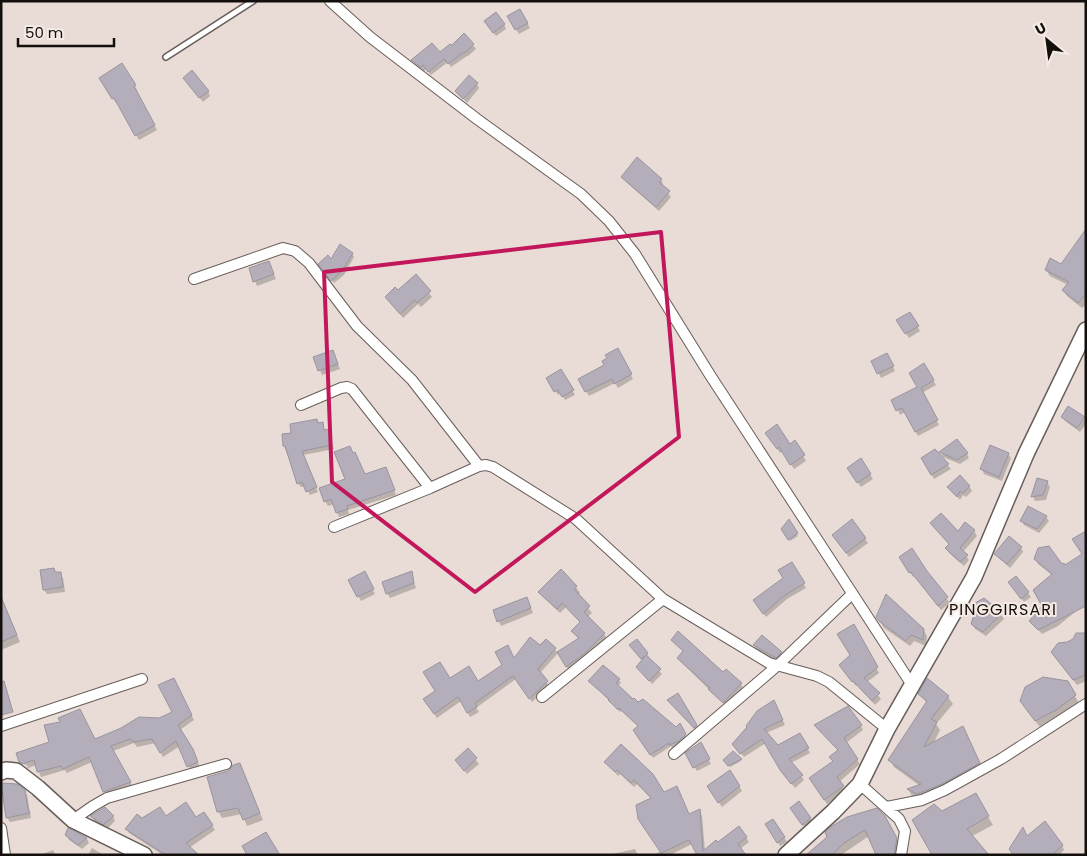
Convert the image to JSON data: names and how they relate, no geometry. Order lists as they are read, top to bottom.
{
  "districts": ["PINGGIRSARI"],
  "scale_bar": "50 m",
  "north": "top left"
}
